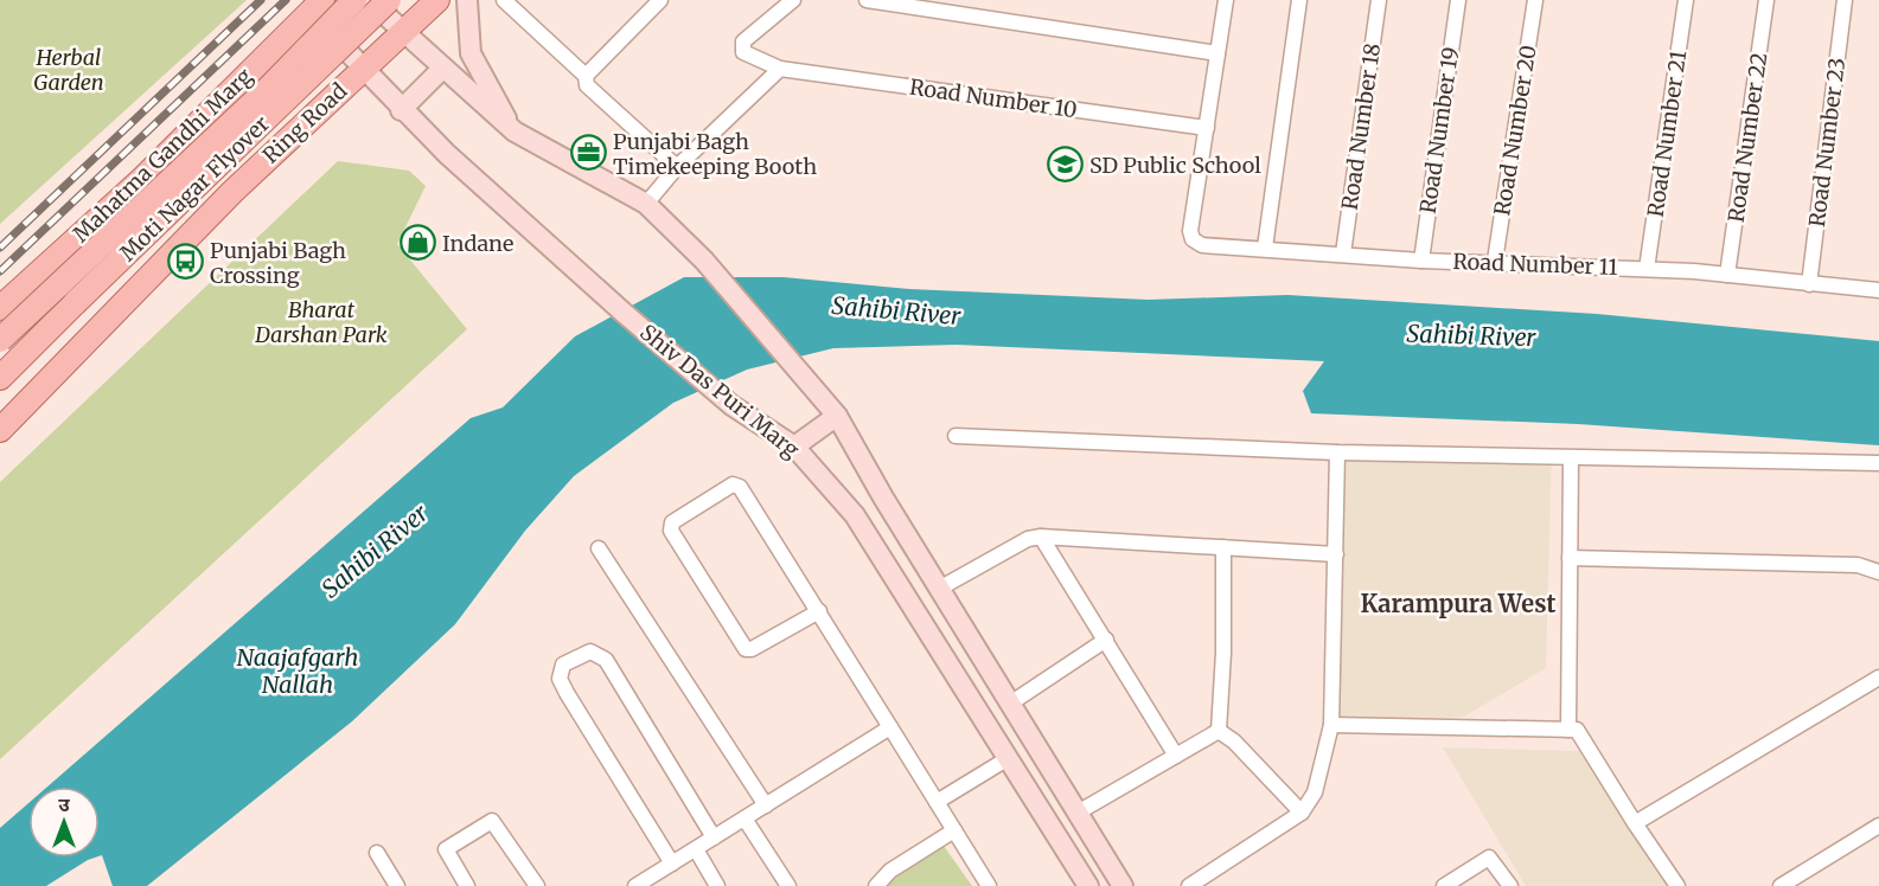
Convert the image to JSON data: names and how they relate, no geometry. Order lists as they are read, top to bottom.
{
  "streets": {
    "main road": [
      "Ring Road",
      "Mahatma Gandhi Marg",
      "Moti Nagar Flyover",
      "Shiv Das Puri Marg"
    ],
    "street": [
      "Road Number 10",
      "Road Number 18",
      "Road Number 19",
      "Road Number 20",
      "Road Number 21",
      "Road Number 22",
      "Road Number 23",
      "Road Number 11"
    ]
  },
  "crossings": [
    ["Road Number 10", "Road Number 11"],
    ["Ring Road", "Shiv Das Puri Marg"],
    ["Road Number 18", "Road Number 11"],
    ["Road Number 19", "Road Number 11"],
    ["Road Number 20", "Road Number 11"],
    ["Road Number 21", "Road Number 11"],
    ["Road Number 22", "Road Number 11"],
    ["Road Number 23", "Road Number 11"],
    ["Mahatma Gandhi Marg", "Shiv Das Puri Marg"]
  ],
  "districts": ["Karampura West"],
  "water": ["Sahibi River", "Naajafgarh Nallah"],
  "parks": ["Herbal Garden", "Bharat Darshan Park"],
  "places": {
    "office": ["Punjabi Bagh Timekeeping Booth"],
    "school or university": ["SD Public School"],
    "shop": ["Indane"],
    "bus stop": ["Punjabi Bagh Crossing"]
  },
  "north": "top"
}
